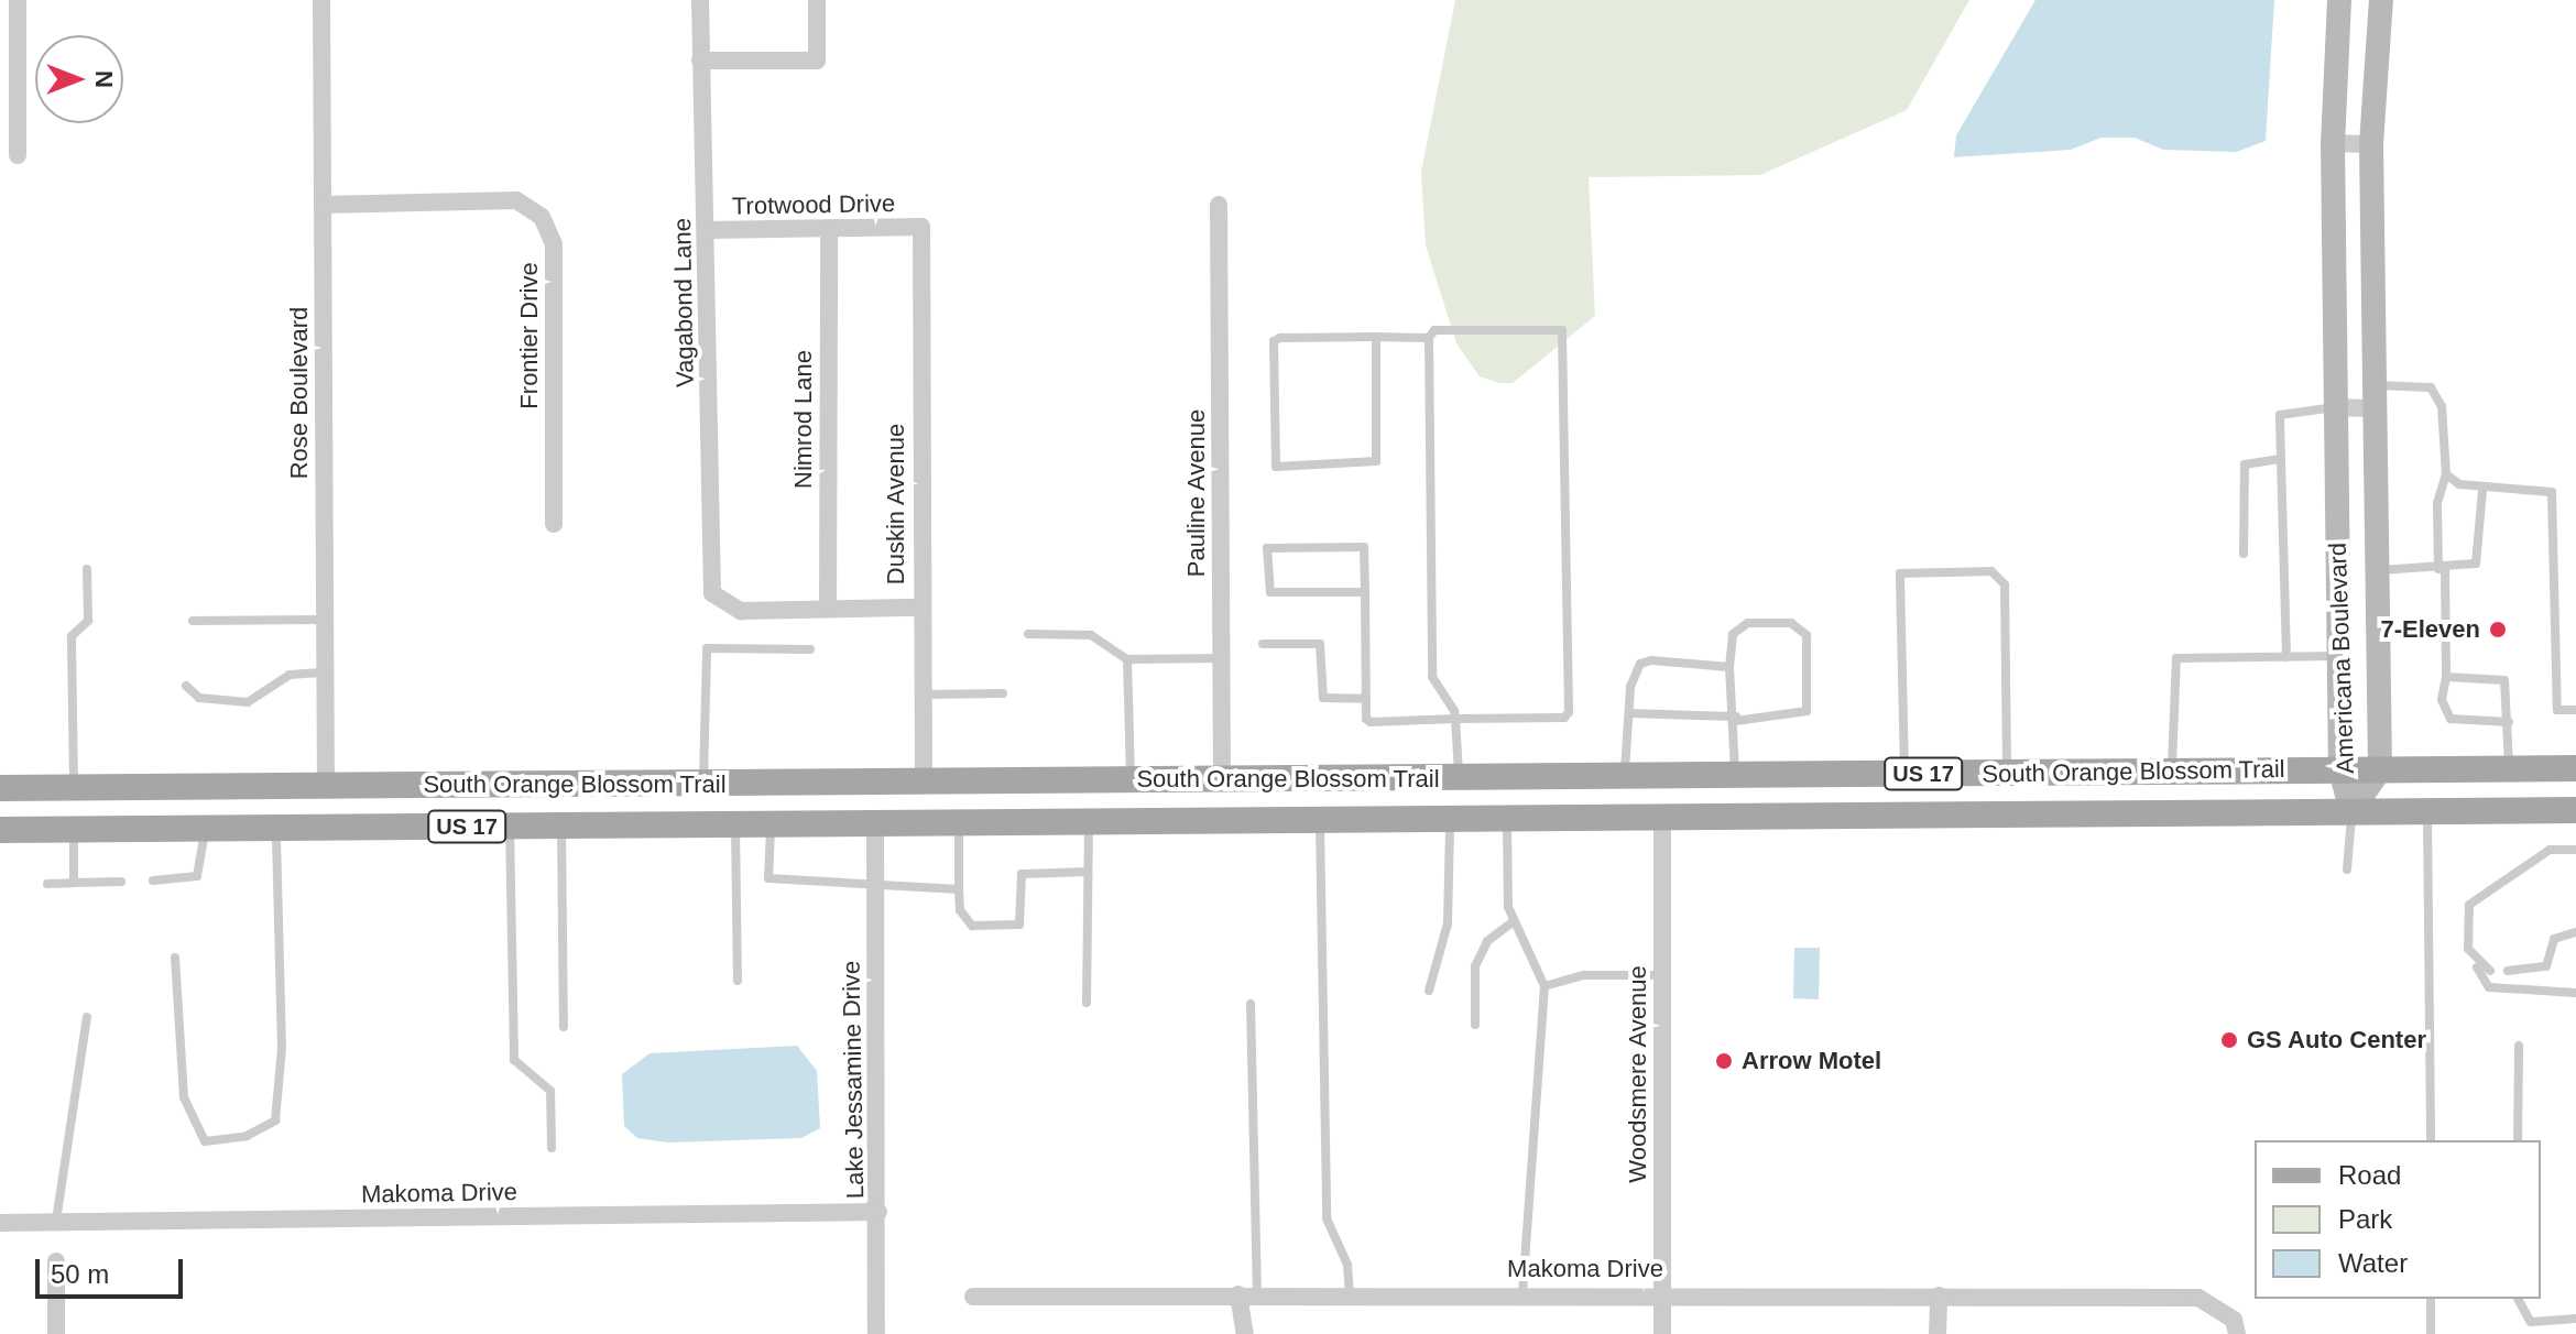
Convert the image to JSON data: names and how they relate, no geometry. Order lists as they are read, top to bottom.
{
  "streets": {
    "main road": ["Americana Boulevard", "South Orange Blossom Trail", "US 17"],
    "street": [
      "Trotwood Drive",
      "Vagabond Lane",
      "Frontier Drive",
      "Rose Boulevard",
      "Nimrod Lane",
      "Pauline Avenue",
      "Duskin Avenue",
      "Woodsmere Avenue",
      "Lake Jessamine Drive",
      "Makoma Drive"
    ]
  },
  "crossings": [
    ["Trotwood Drive", "Vagabond Lane"],
    ["Trotwood Drive", "Nimrod Lane"],
    ["Trotwood Drive", "Duskin Avenue"],
    ["Vagabond Lane", "Nimrod Lane"],
    ["Frontier Drive", "Rose Boulevard"],
    ["Rose Boulevard", "South Orange Blossom Trail"],
    ["Pauline Avenue", "South Orange Blossom Trail"],
    ["Duskin Avenue", "South Orange Blossom Trail"],
    ["Americana Boulevard", "South Orange Blossom Trail"],
    ["South Orange Blossom Trail", "Woodsmere Avenue"],
    ["South Orange Blossom Trail", "Lake Jessamine Drive"],
    ["Woodsmere Avenue", "Makoma Drive"],
    ["Lake Jessamine Drive", "Makoma Drive"]
  ],
  "places": ["7-Eleven", "GS Auto Center", "Arrow Motel"],
  "legend": ["Road", "Park", "Water"],
  "scale_bar": "50 m",
  "north": "right"
}
